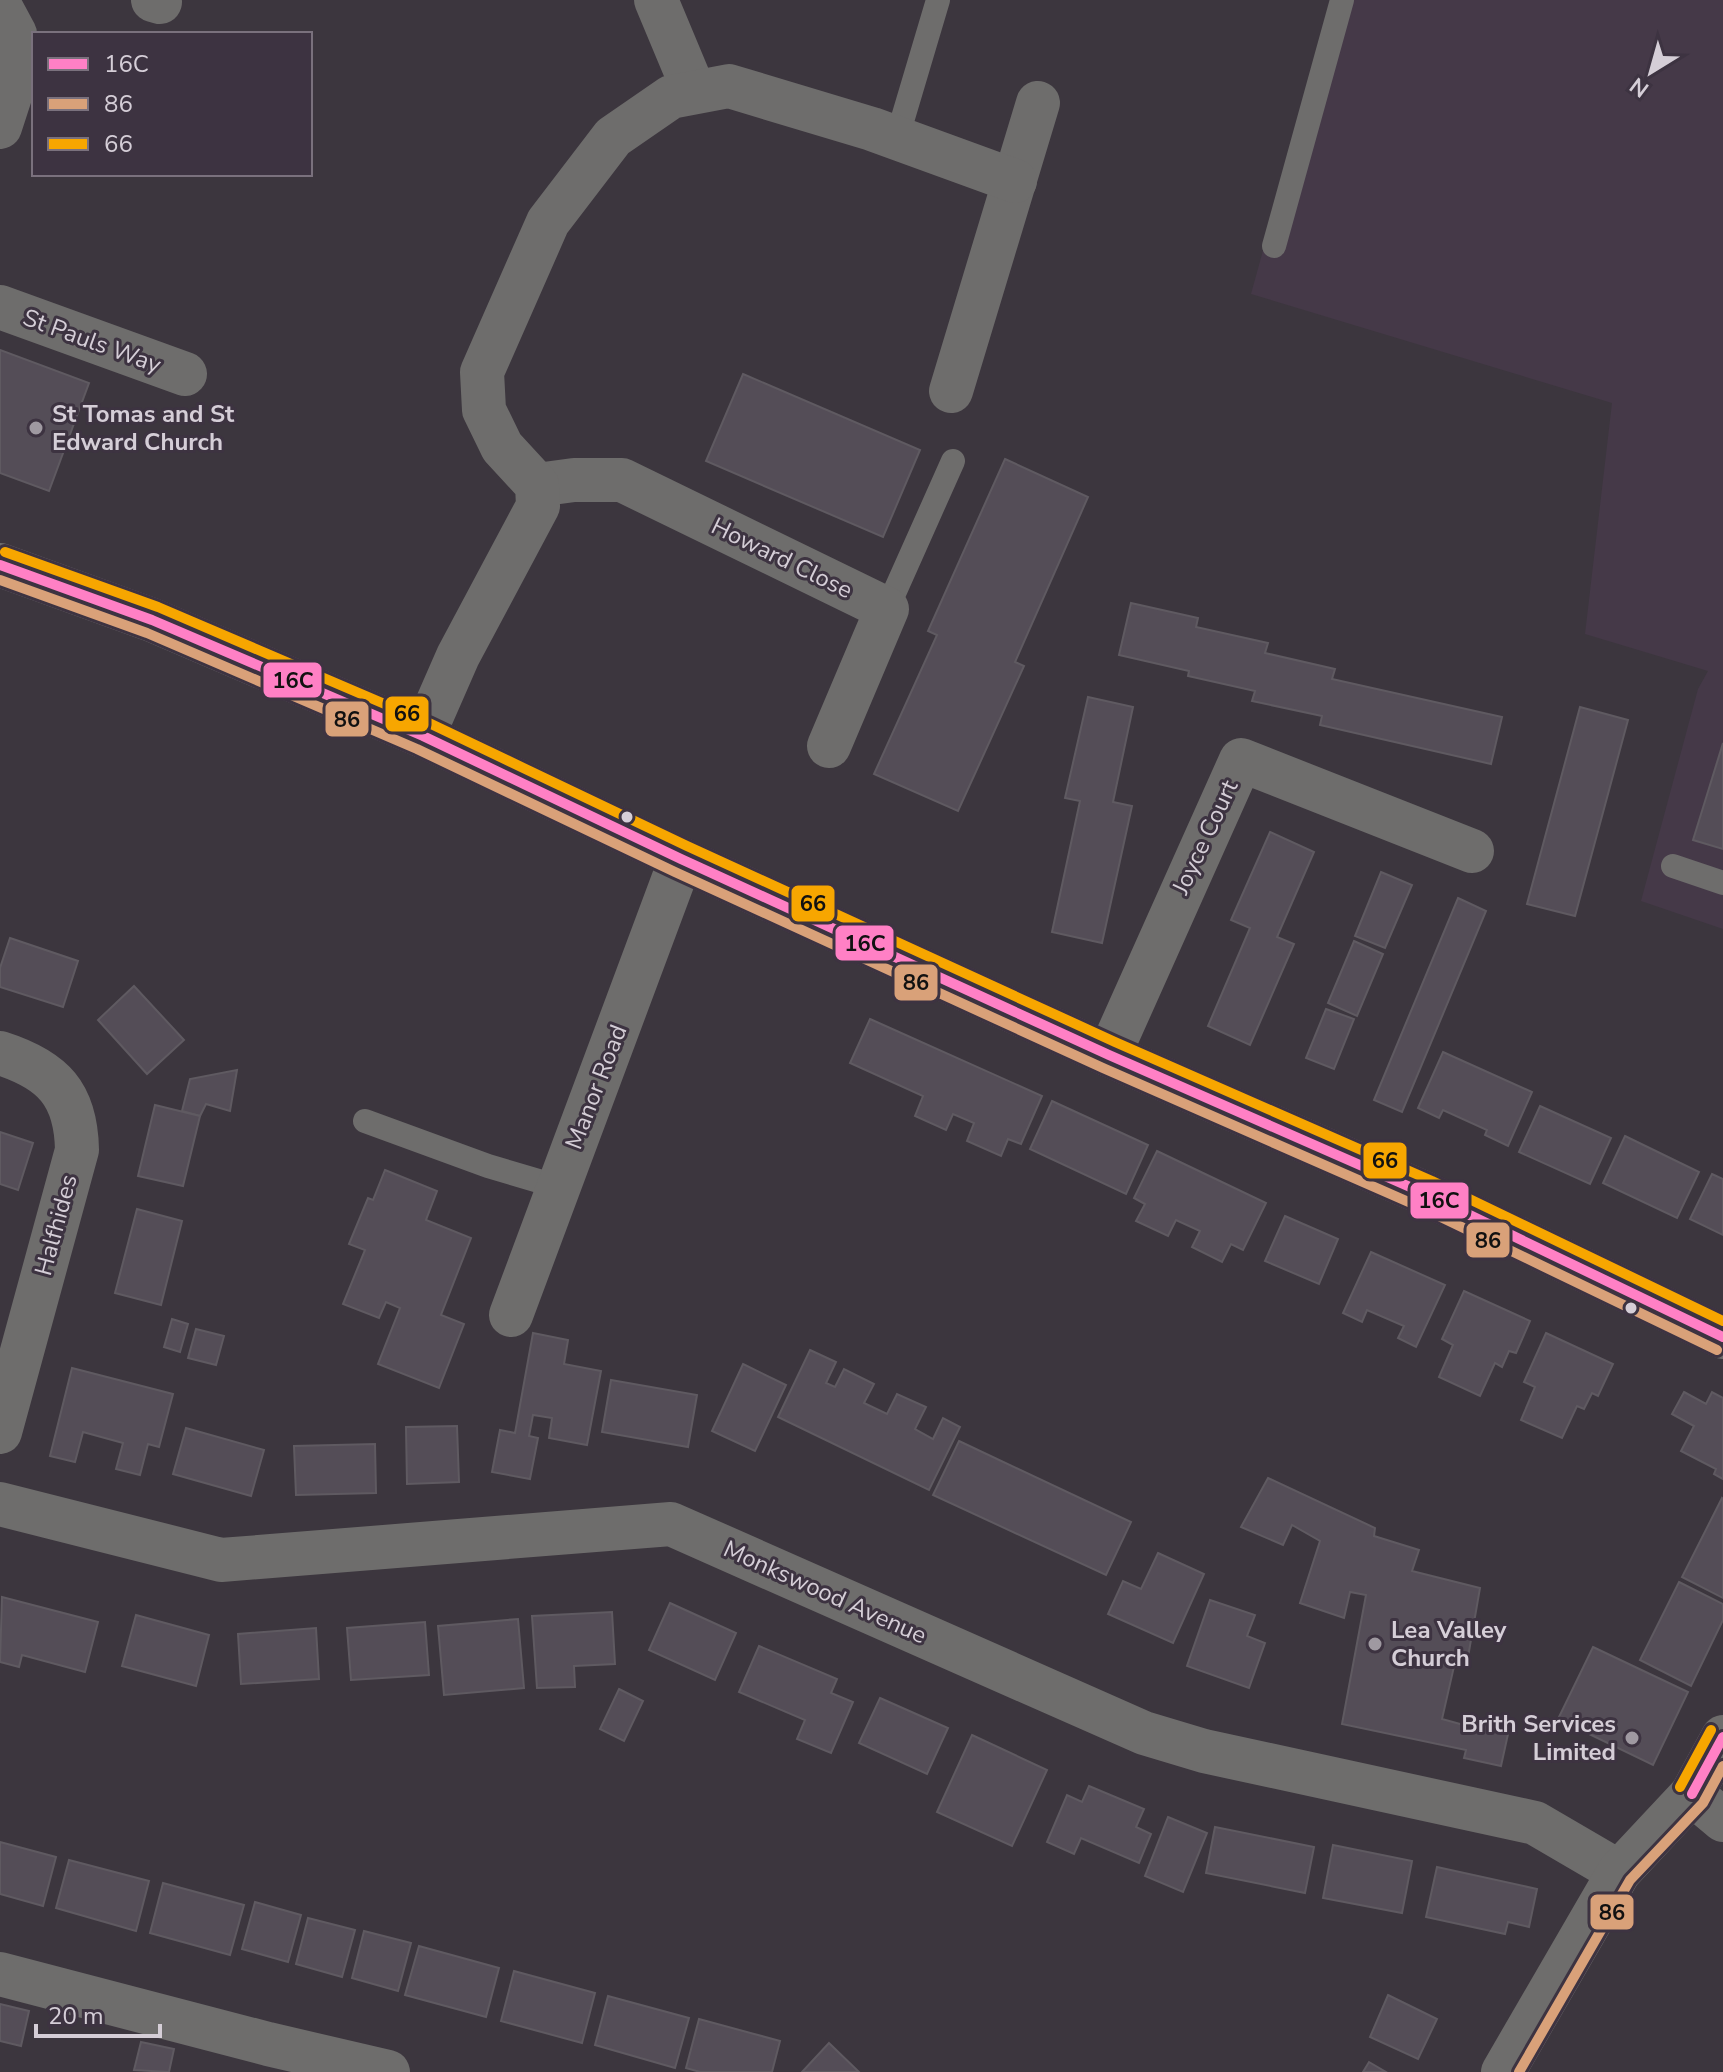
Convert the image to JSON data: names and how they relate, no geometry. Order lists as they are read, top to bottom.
{
  "streets": {
    "street": [
      "St Pauls Way",
      "Howard Close",
      "Joyce Court",
      "Manor Road",
      "Halfhides",
      "Monkswood Avenue"
    ]
  },
  "places": ["St Tomas and St Edward Church", "Lea Valley Church", "Brith Services Limited"],
  "lines": ["transit line 66", "transit line 16C", "transit line 86"],
  "legend": ["16C", "86", "66"],
  "scale_bar": "20 m",
  "north": "bottom left"
}
